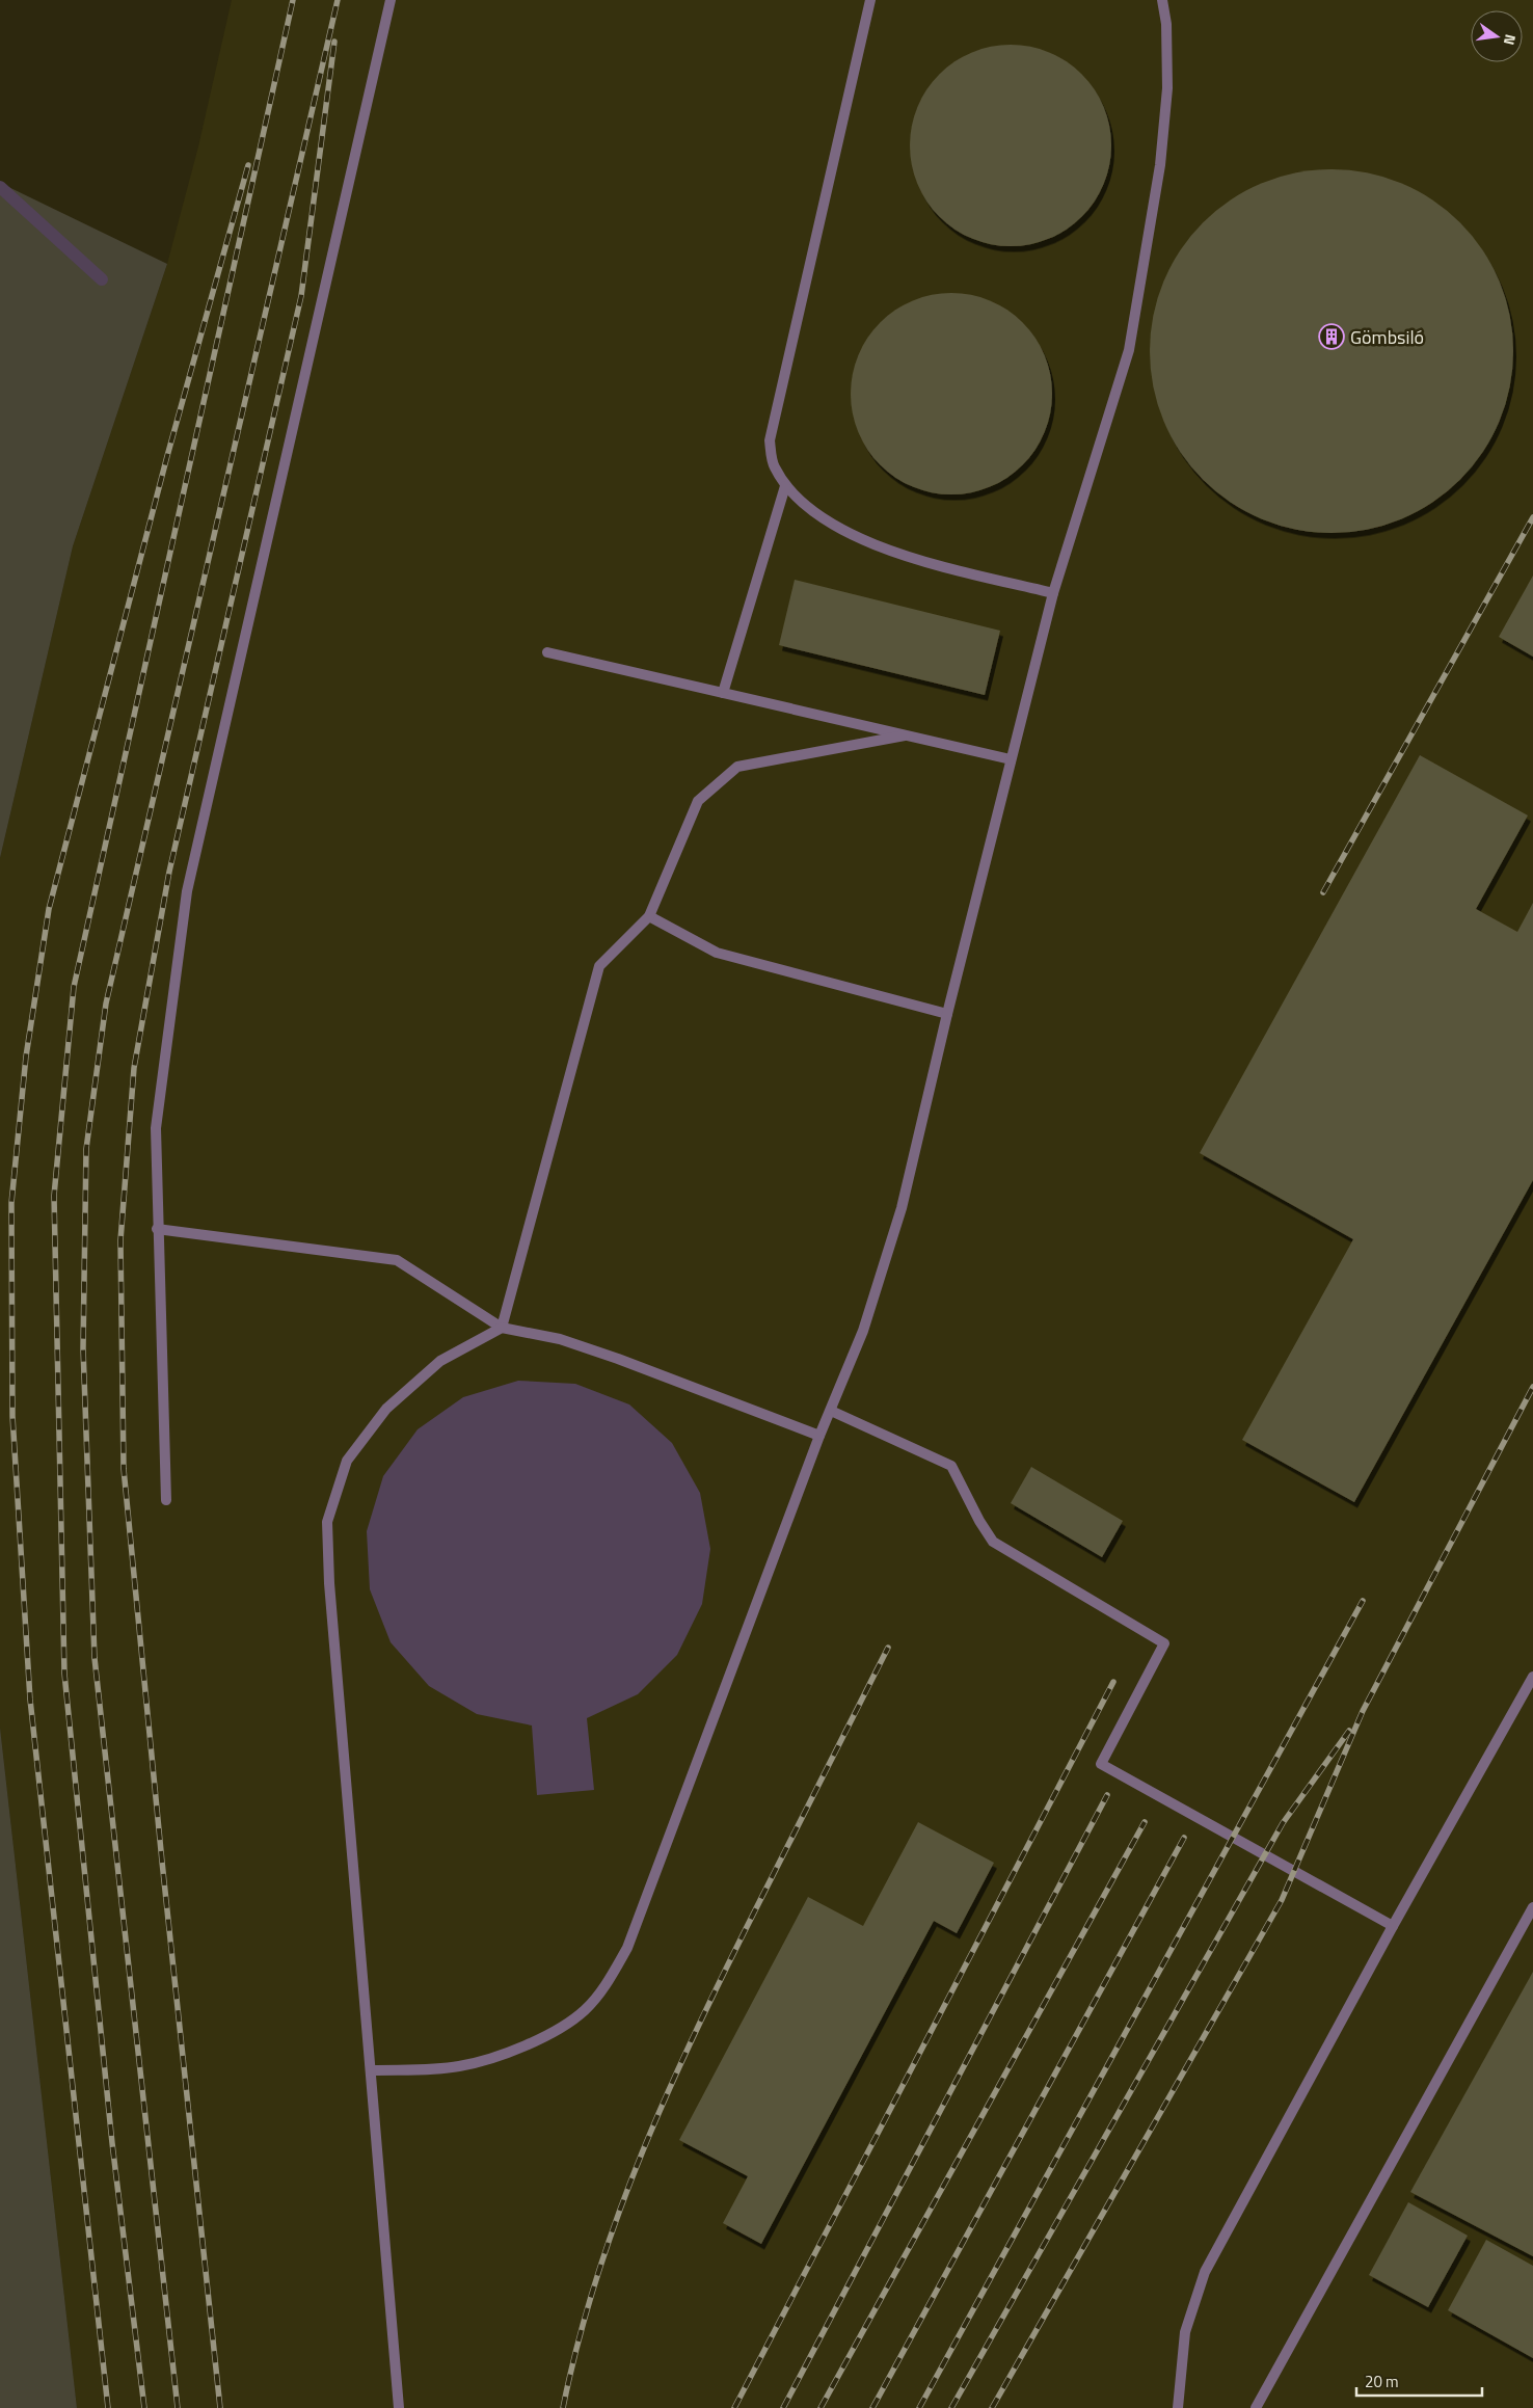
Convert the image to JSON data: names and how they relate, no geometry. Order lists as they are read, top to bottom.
{
  "places": {
    "building": ["Gömbsiló"]
  },
  "scale_bar": "20 m",
  "north": "right"
}
